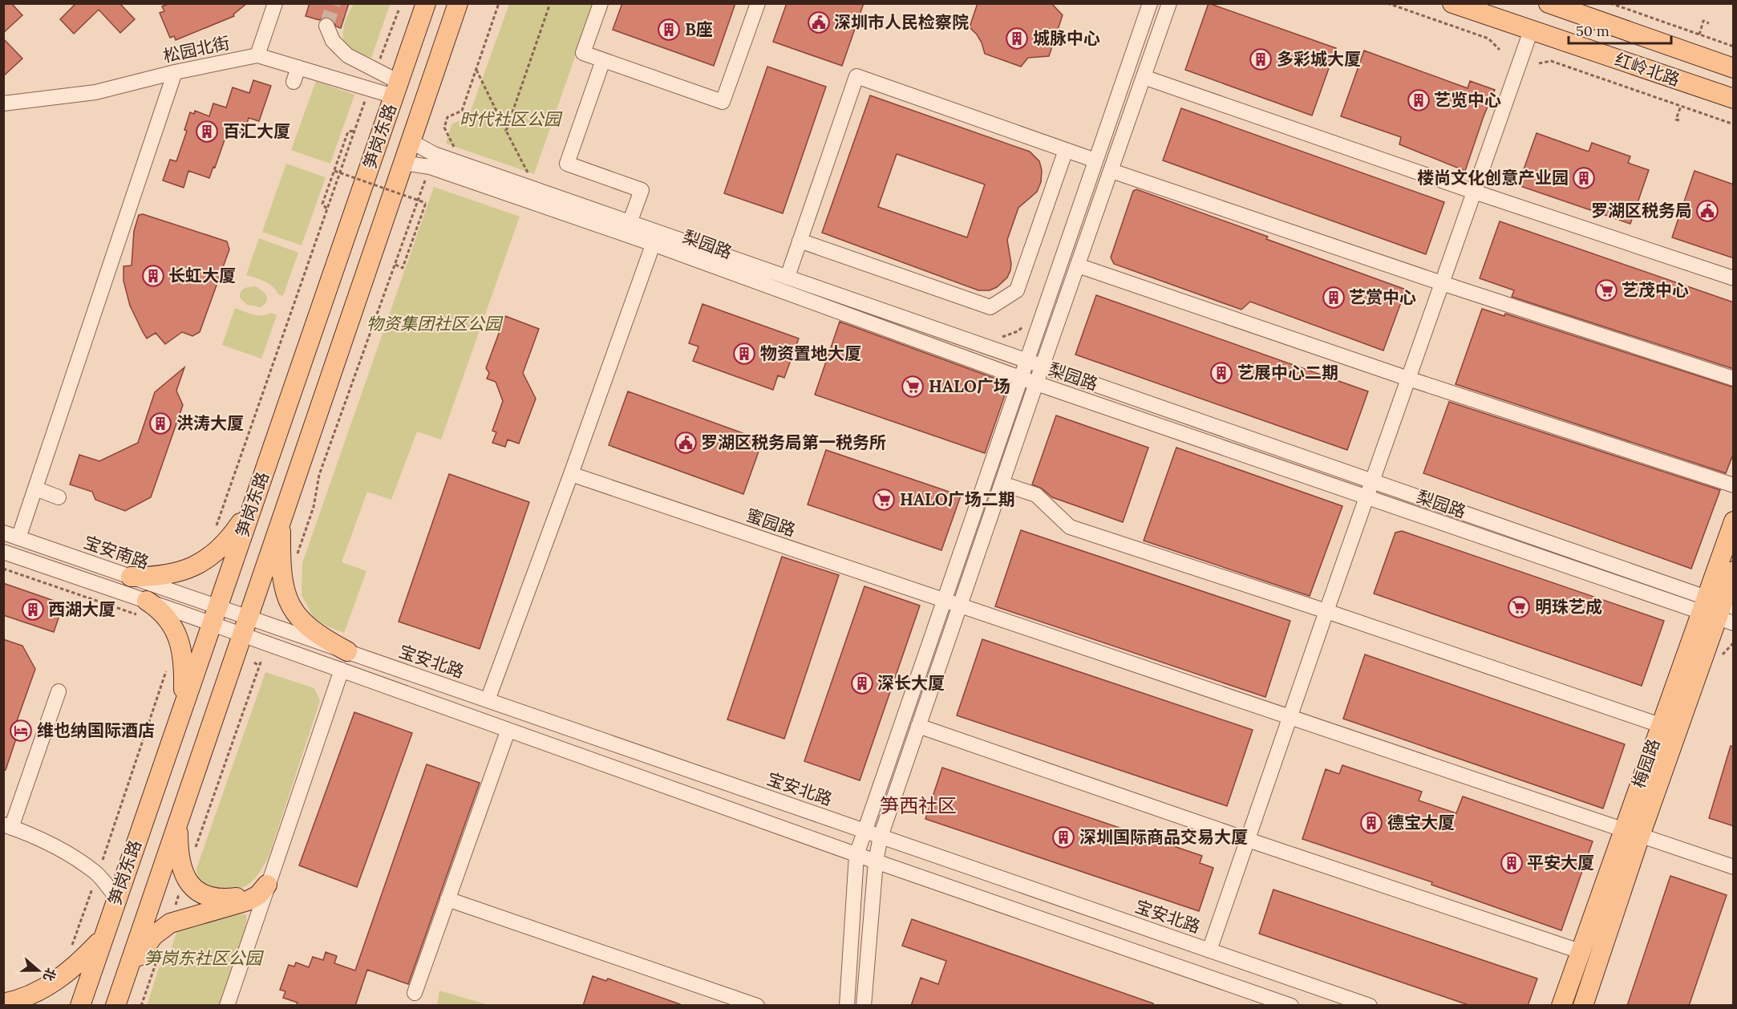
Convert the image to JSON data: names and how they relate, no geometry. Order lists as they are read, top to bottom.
{
  "streets": {
    "main road": ["红岭北路", "笋岗东路", "梅园路"],
    "street": [
      "松园北街",
      "梨园路",
      "蜜园路",
      "宝安南路",
      "宝安北路"
    ]
  },
  "crossings": [
    ["松园北街", "笋岗东路"],
    ["笋岗东路", "梨园路"],
    ["笋岗东路", "宝安南路"],
    ["笋岗东路", "宝安北路"],
    ["梨园路", "梅园路"],
    ["蜜园路", "梅园路"],
    ["宝安南路", "宝安北路"]
  ],
  "districts": ["笋西社区"],
  "parks": ["时代社区公园", "物资集团社区公园", "笋岗东社区公园"],
  "places": {
    "public building": ["深圳市人民检察院", "罗湖区税务局", "罗湖区税务局第一税务所"],
    "building": [
      "B座",
      "城脉中心",
      "多彩城大厦",
      "艺览中心",
      "百汇大厦",
      "楼尚文化创意产业园",
      "长虹大厦",
      "艺赏中心",
      "物资置地大厦",
      "艺展中心二期",
      "洪涛大厦",
      "西湖大厦",
      "深长大厦",
      "德宝大厦",
      "深圳国际商品交易大厦",
      "平安大厦"
    ],
    "supermarket": [
      "艺茂中心",
      "HALO广场",
      "HALO广场二期",
      "明珠艺成"
    ],
    "hotel": ["维也纳国际酒店"]
  },
  "scale_bar": "50 m",
  "north": "right"
}
